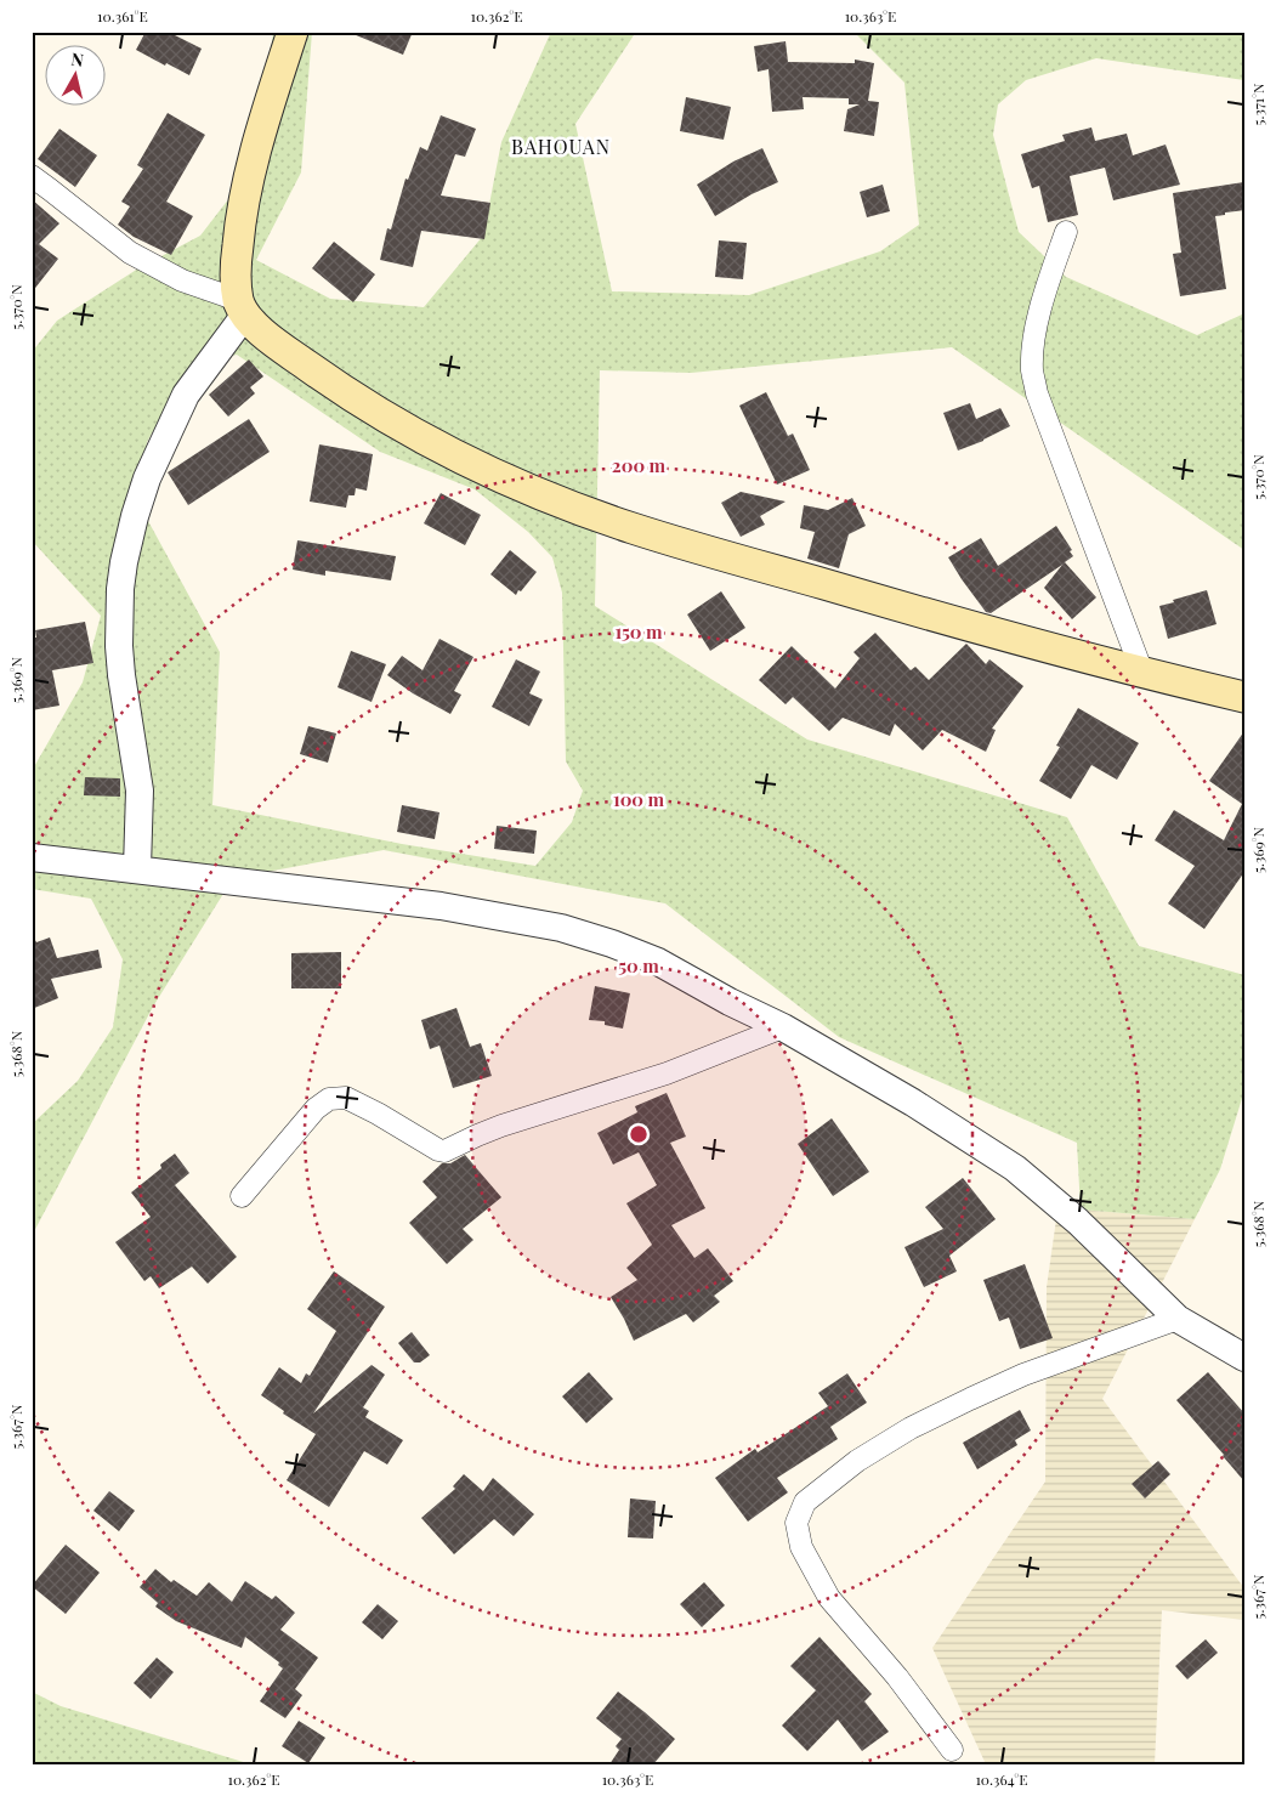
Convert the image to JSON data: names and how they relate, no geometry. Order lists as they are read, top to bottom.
{
  "districts": ["BAHOUAN"],
  "north": "top",
  "coordinates": [
    "10.361°E",
    "10.362°E",
    "10.363°E",
    "5.371°N",
    "5.370°N",
    "5.369°N",
    "5.368°N",
    "5.367°N",
    "10.364°E"
  ],
  "rings": [
    "200 m",
    "150 m",
    "100 m",
    "50 m"
  ]
}
